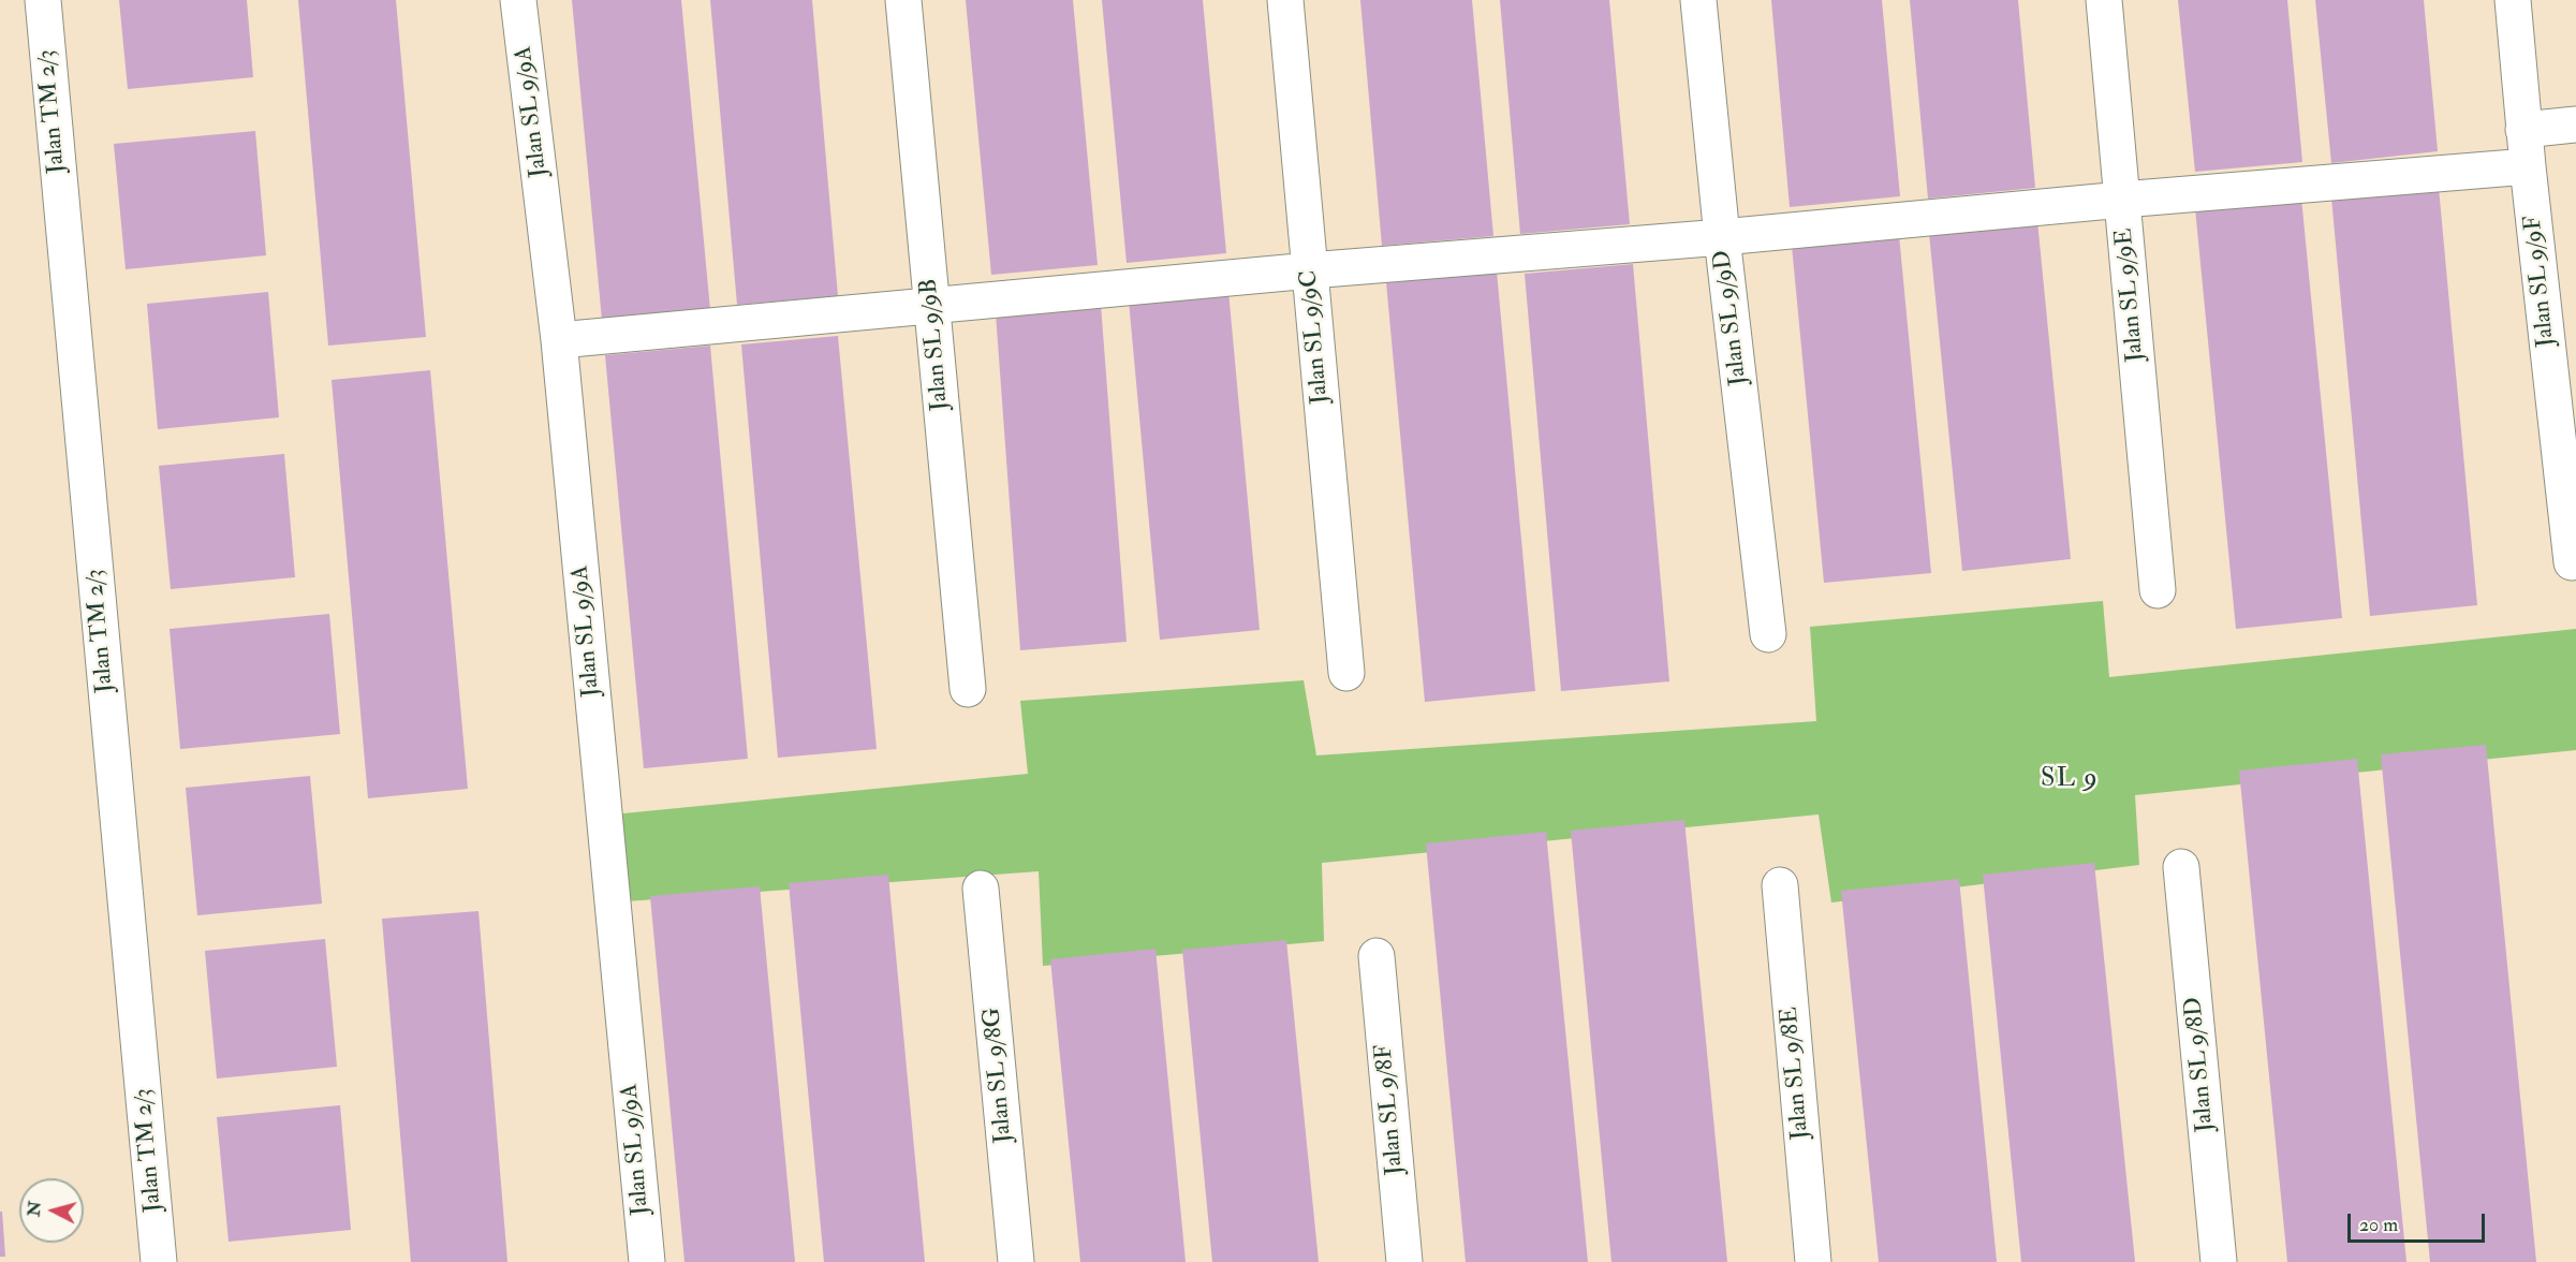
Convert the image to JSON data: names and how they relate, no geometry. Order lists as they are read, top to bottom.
{
  "streets": {
    "street": [
      "Jalan TM 2/3",
      "Jalan SL 9/9A",
      "Jalan SL 9/9F",
      "Jalan SL 9/9E",
      "Jalan SL 9/9D",
      "Jalan SL 9/9C",
      "Jalan SL 9/9B",
      "Jalan SL 9/8D",
      "Jalan SL 9/8E",
      "Jalan SL 9/8G",
      "Jalan SL 9/8F"
    ]
  },
  "districts": ["SL 9"],
  "scale_bar": "20 m",
  "north": "left"
}
